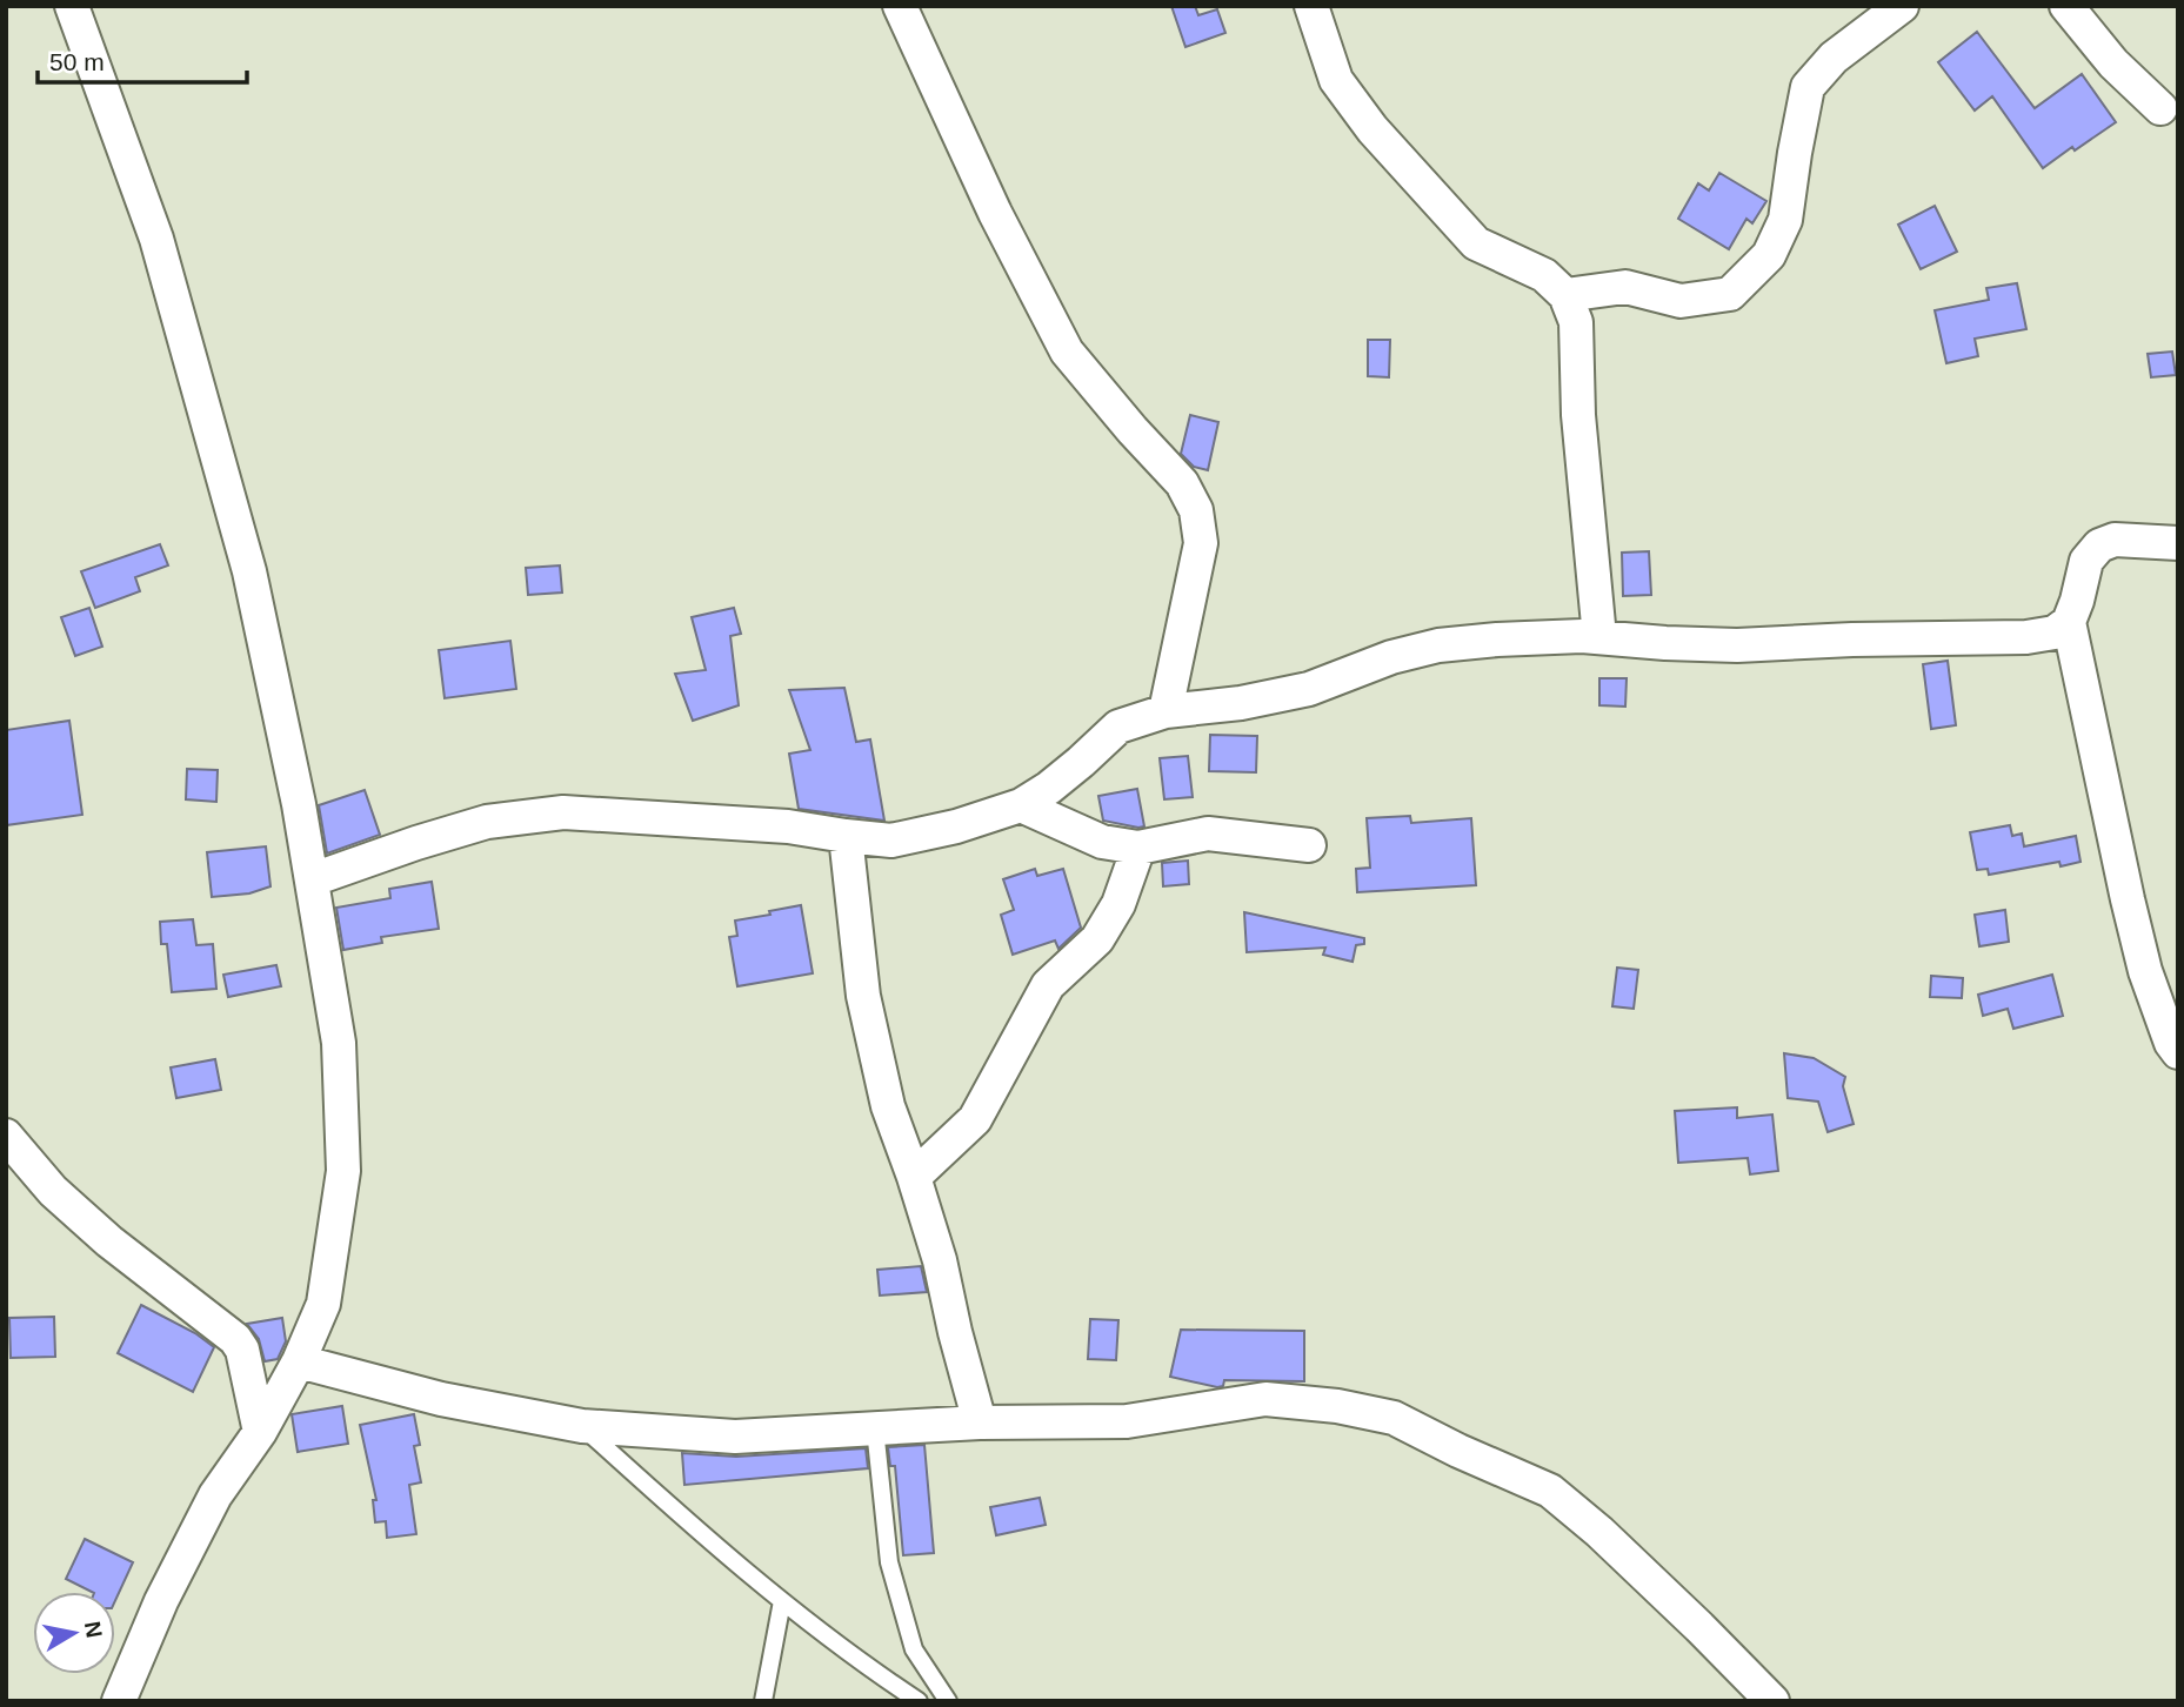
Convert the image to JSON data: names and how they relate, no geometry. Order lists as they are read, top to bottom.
{
  "scale_bar": "50 m",
  "north": "right"
}
